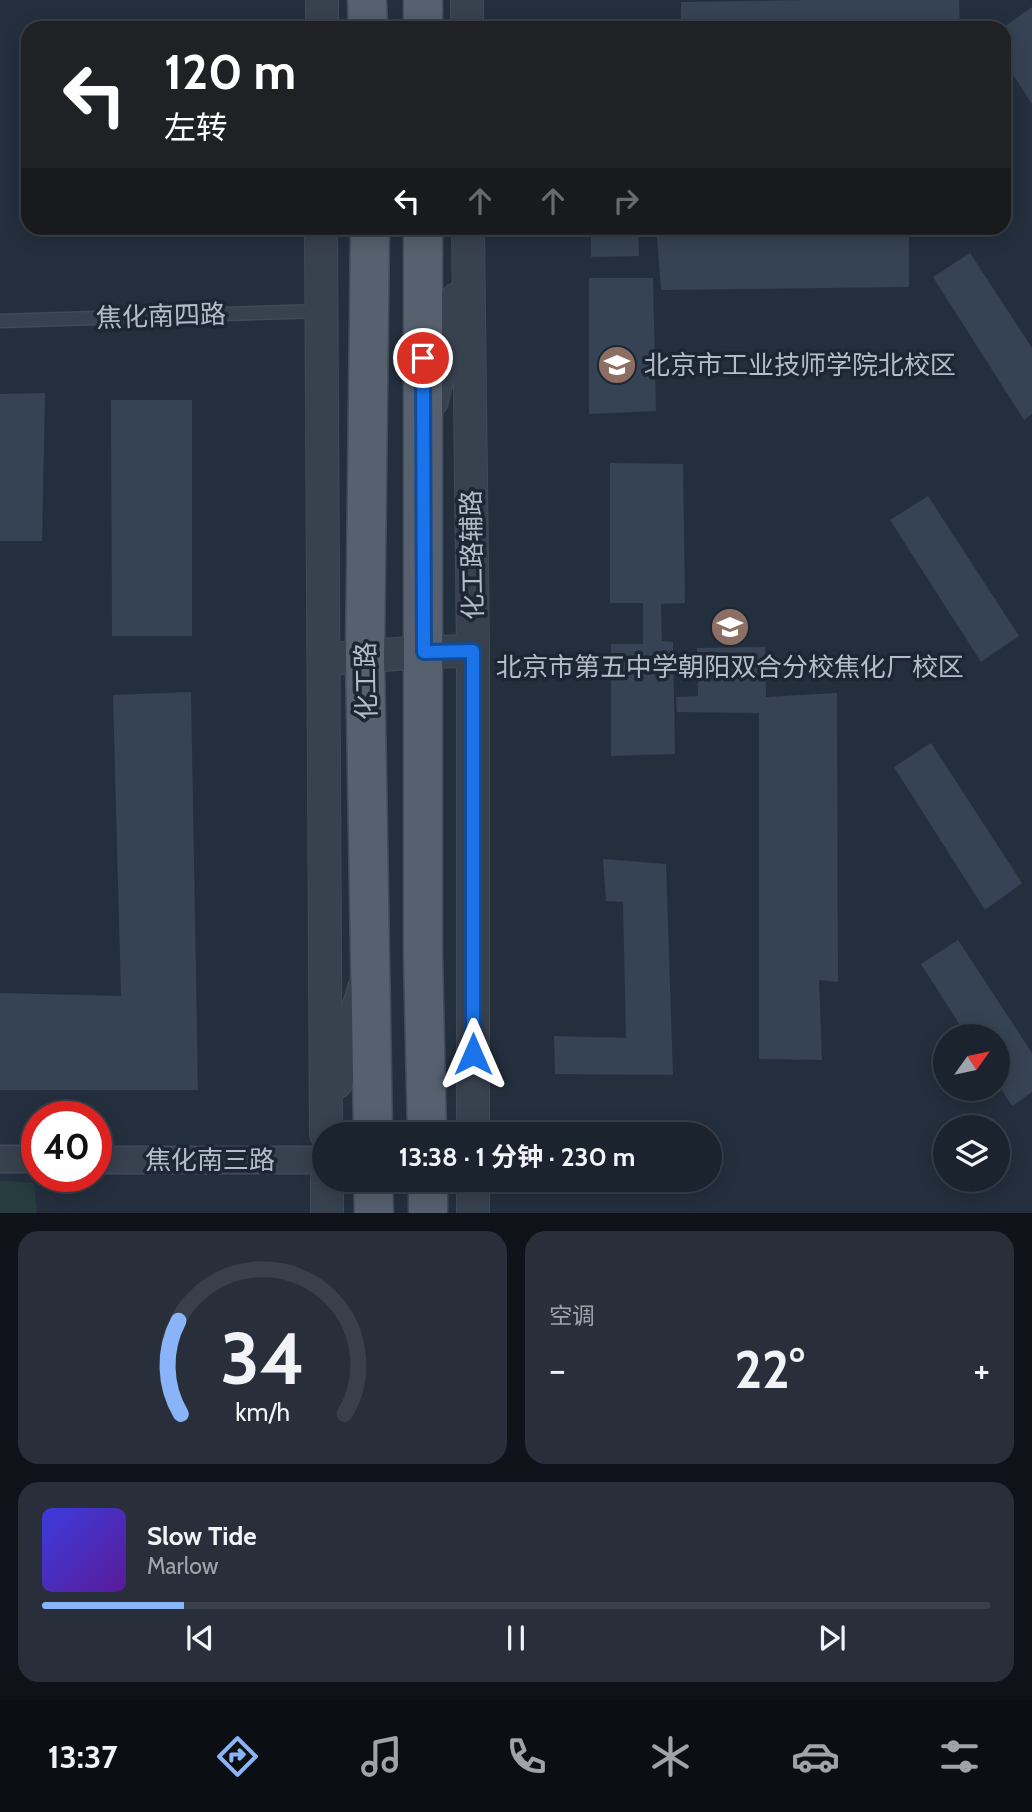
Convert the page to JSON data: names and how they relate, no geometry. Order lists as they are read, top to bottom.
{
  "streets": {
    "main road": ["化工路"],
    "street": ["化工路辅路", "焦化南三路"],
    "lane": ["焦化南四路"]
  },
  "places": {
    "school or university": ["北京市工业技师学院北校区", "北京市第五中学朝阳双合分校焦化厂校区"]
  },
  "north": "top right",
  "page": {
    "turn": ["120 m", "左转"],
    "limit": "40",
    "trip": "13:38 · 1 分钟 · 230 m",
    "tile": "空调",
    "heat": ["−", "22°", "+"],
    "song": ["Slow Tide", "Marlow"],
    "tabs": "13:37",
    "gauge": ["34", "km/h"]
  }
}
